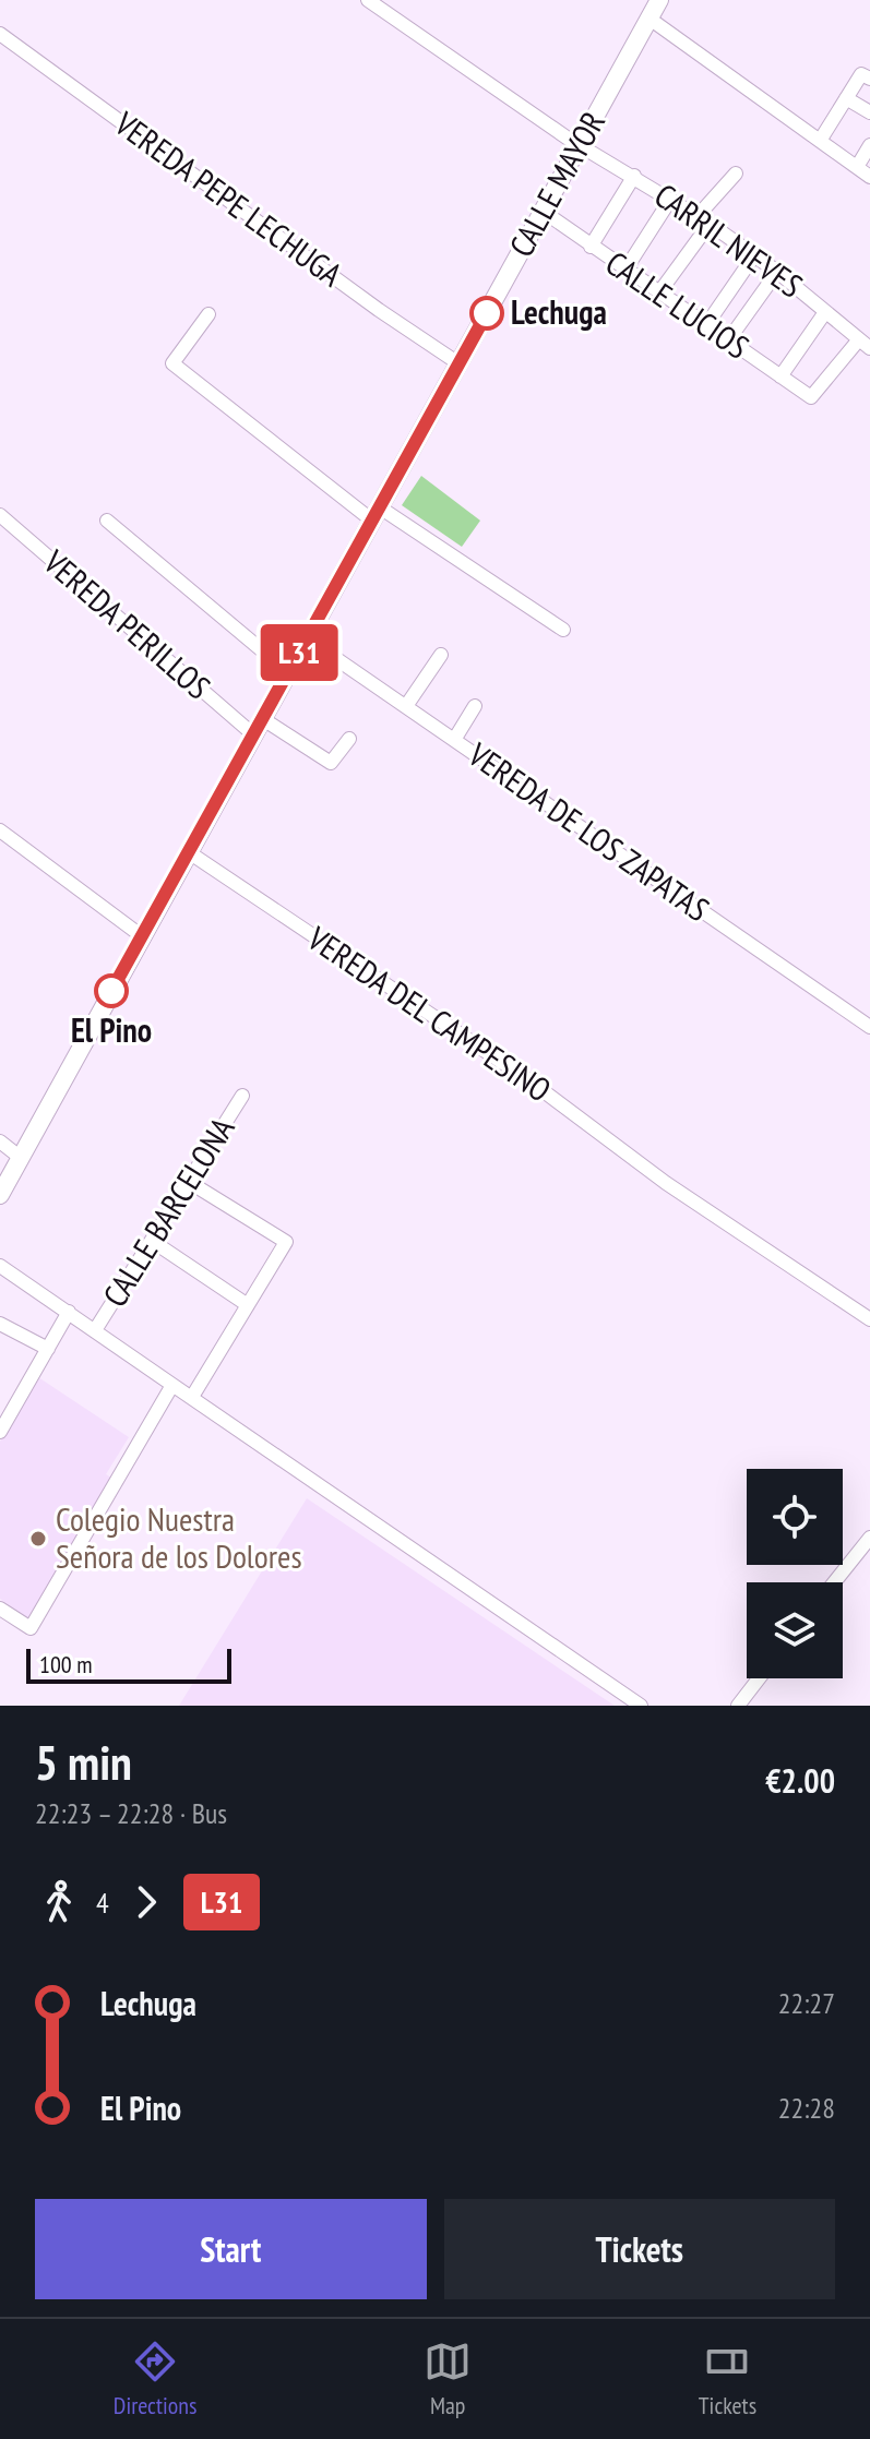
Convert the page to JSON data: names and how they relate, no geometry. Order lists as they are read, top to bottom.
{
  "streets": {
    "main road": ["CALLE MAYOR"],
    "street": [
      "VEREDA PEPE LECHUGA",
      "CARRIL NIEVES",
      "CALLE LUCIOS",
      "VEREDA PERILLOS",
      "VEREDA DE LOS ZAPATAS",
      "VEREDA DEL CAMPESINO",
      "CALLE BARCELONA"
    ]
  },
  "crossings": [
    ["CALLE MAYOR", "VEREDA PEPE LECHUGA"],
    ["CALLE MAYOR", "CARRIL NIEVES"],
    ["CALLE MAYOR", "CALLE LUCIOS"],
    ["CALLE MAYOR", "VEREDA PERILLOS"],
    ["CALLE MAYOR", "VEREDA DE LOS ZAPATAS"],
    ["CALLE MAYOR", "VEREDA DEL CAMPESINO"],
    ["CARRIL NIEVES", "CALLE LUCIOS"]
  ],
  "places": ["Lechuga", "El Pino", "Colegio Nuestra Señora de los Dolores"],
  "lines": ["bus line L31"],
  "scale_bar": "100 m",
  "page": {
    "on_map": "L31",
    "scale": "100 m",
    "heading": ["5 min", "22:23 – 22:28 · Bus", "€2.00"],
    "legs": ["4", "L31"],
    "list": [
      {
        "name": "Lechuga",
        "value": "22:27"
      },
      {
        "name": "El Pino",
        "value": "22:28"
      }
    ],
    "buttons": ["Start", "Tickets"],
    "tabs": ["Directions", "Map", "Tickets"]
  }
}
